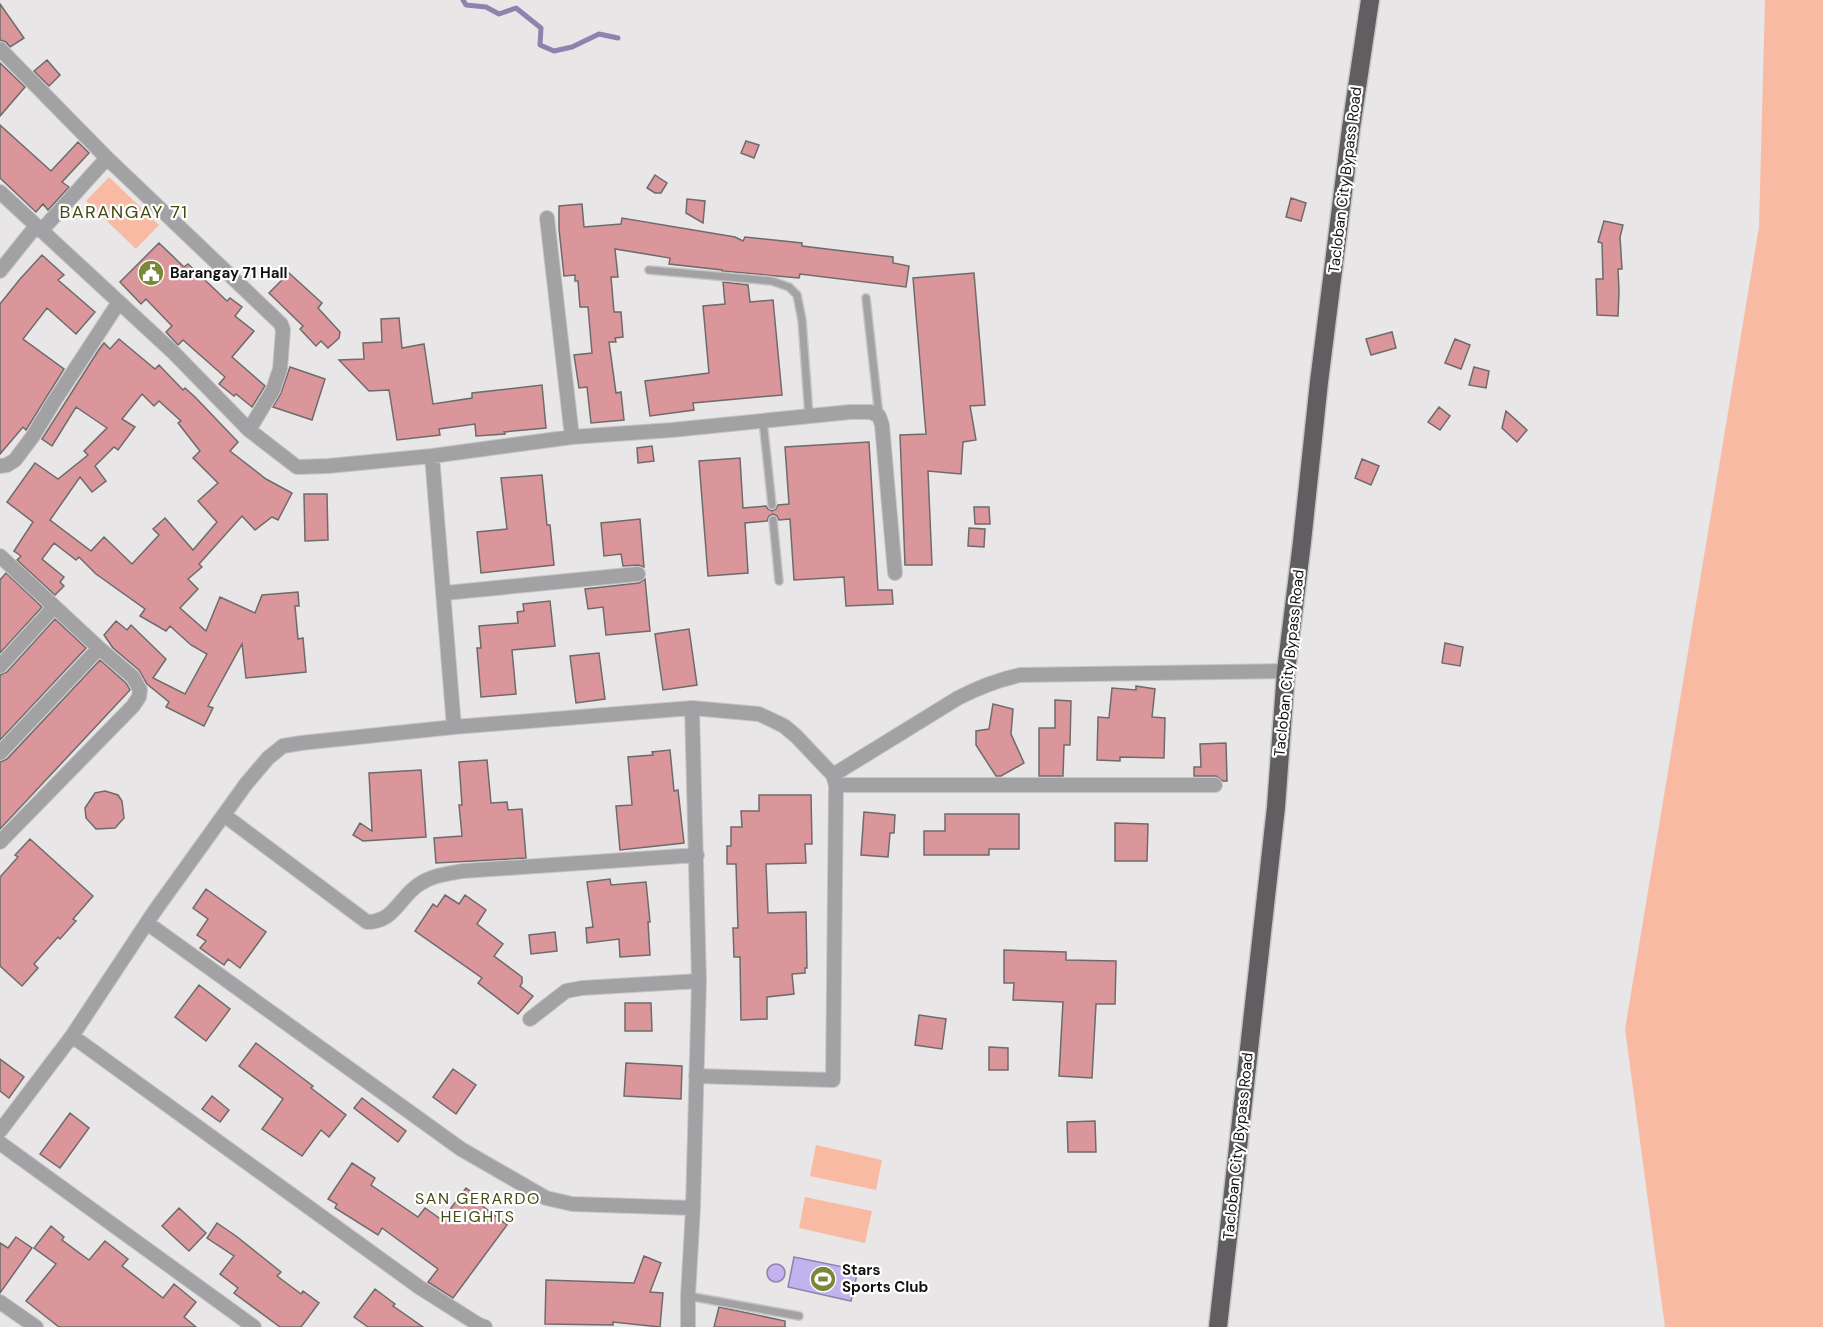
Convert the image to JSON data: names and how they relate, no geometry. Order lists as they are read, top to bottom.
{
  "streets": {
    "highway": ["Tacloban City Bypass Road"]
  },
  "districts": ["BARANGAY 71", "SAN GERARDO HEIGHTS"],
  "places": {
    "public building": ["Barangay 71 Hall"],
    "sports": ["Stars Sports Club"]
  }
}
